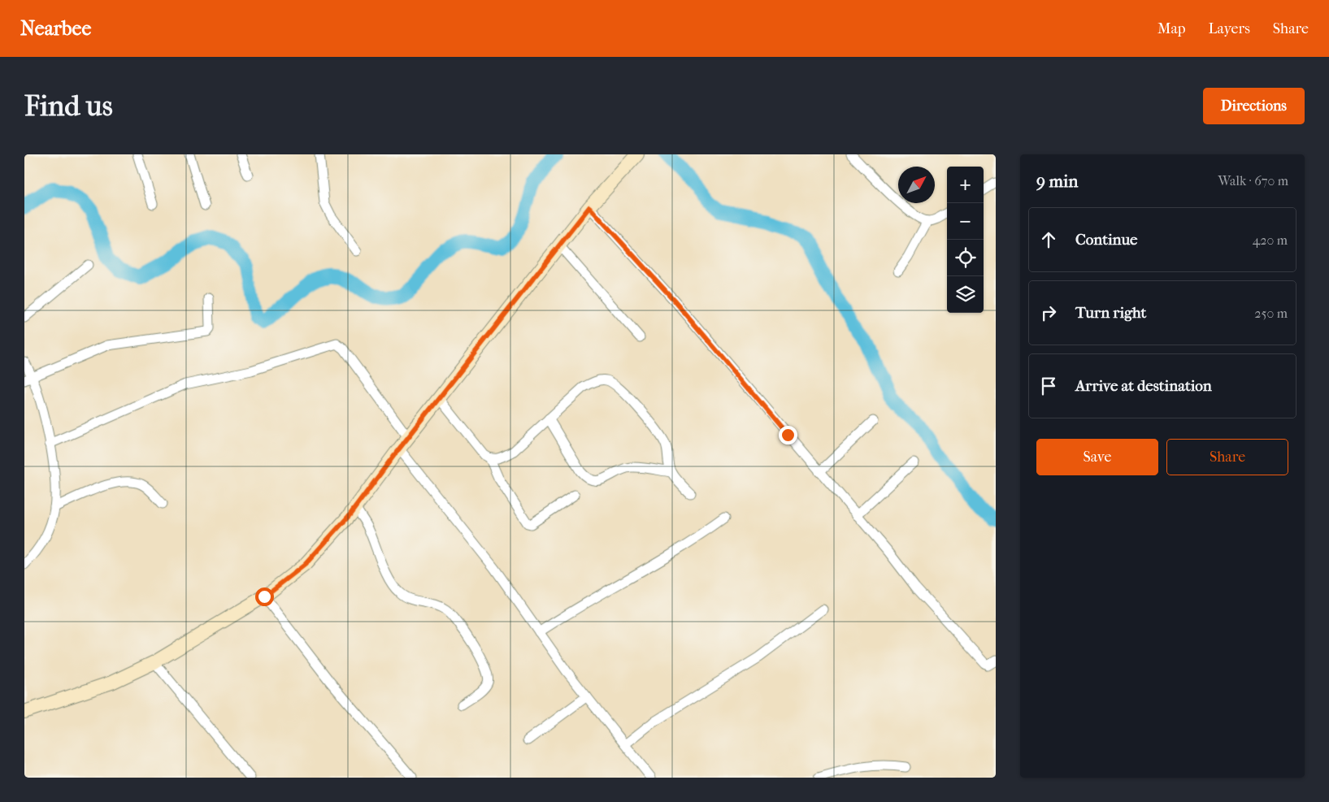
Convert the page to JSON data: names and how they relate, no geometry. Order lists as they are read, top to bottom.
{
  "north": "top right",
  "page": {
    "header": "Nearbee",
    "nav": ["Map", "Layers", "Share"],
    "buttons": [
      "Directions",
      ["Save", "Share"]
    ],
    "title": "Find us",
    "heading": ["9 min", "Walk · 670 m"],
    "map_buttons": ["+", "−"],
    "list": [
      ["Continue", "420 m"],
      ["Turn right", "250 m"],
      "Arrive at destination"
    ]
  }
}
